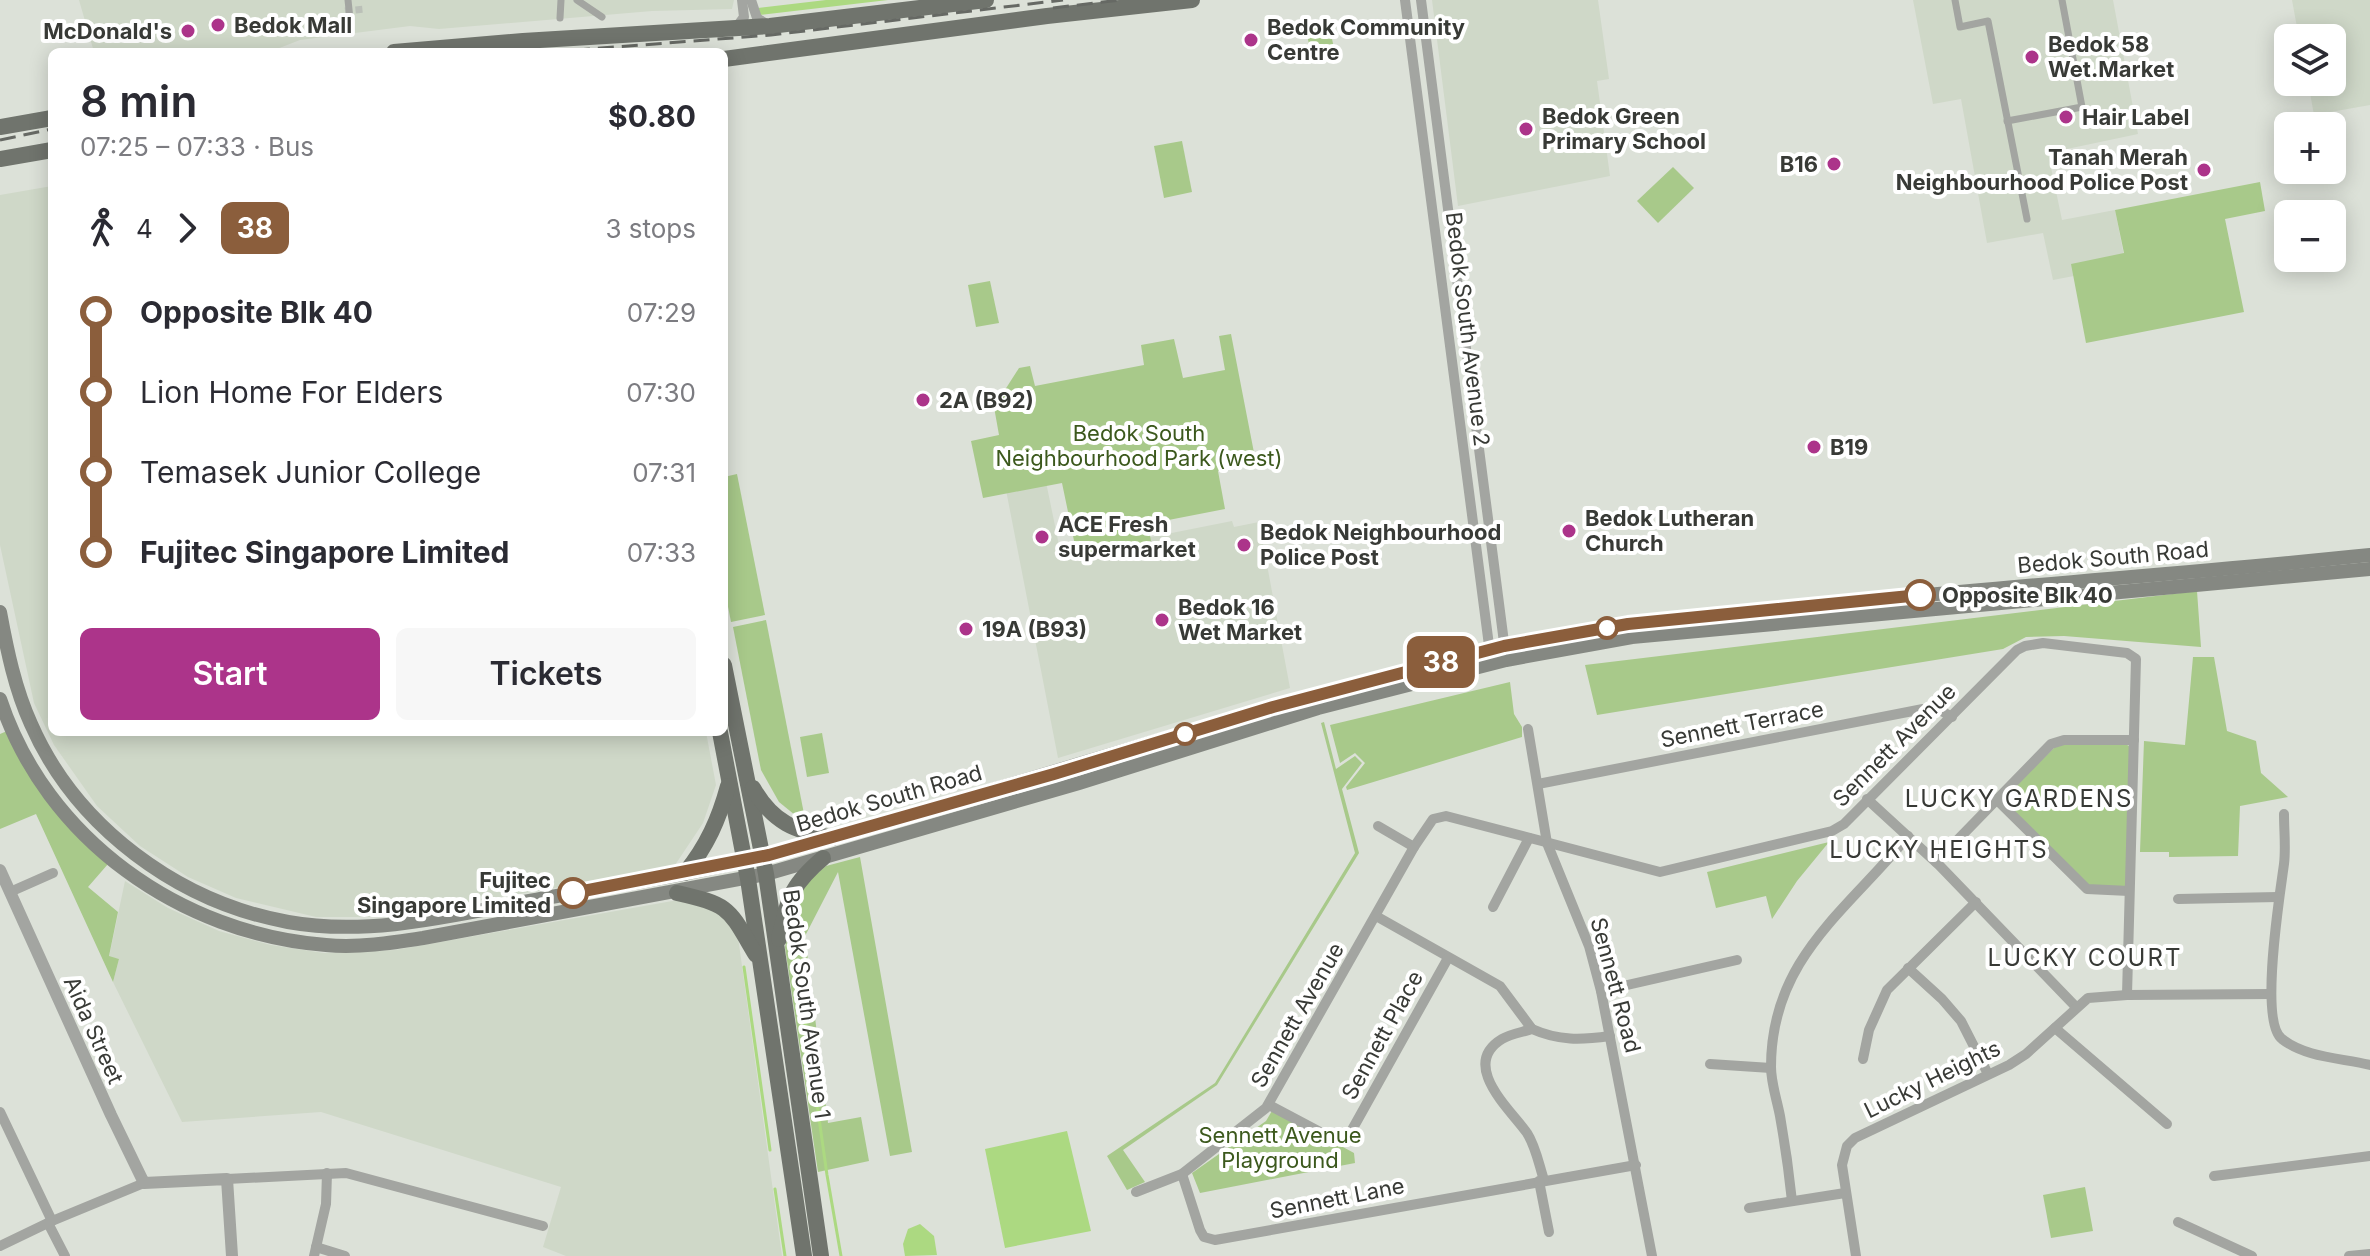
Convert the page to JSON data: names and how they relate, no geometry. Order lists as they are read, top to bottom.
{
  "streets": {
    "main road": ["Bedok South Road", "Bedok South Avenue 1"],
    "street": [
      "Bedok South Avenue 2",
      "Sennett Terrace",
      "Sennett Avenue",
      "Sennett Road",
      "Aida Street",
      "Sennett Place",
      "Lucky Heights",
      "Sennett Lane"
    ]
  },
  "crossings": [
    ["Bedok South Avenue 2", "Bedok South Road"],
    ["Bedok South Road", "Bedok South Avenue 1"],
    ["Sennett Terrace", "Sennett Avenue"],
    ["Sennett Terrace", "Sennett Road"],
    ["Sennett Avenue", "Sennett Road"],
    ["Sennett Avenue", "Sennett Place"],
    ["Sennett Avenue", "Sennett Lane"],
    ["Sennett Road", "Sennett Lane"]
  ],
  "districts": ["LUCKY GARDENS", "LUCKY HEIGHTS", "LUCKY COURT"],
  "parks": ["Bedok South Neighbourhood Park (west)", "Sennett Avenue Playground"],
  "places": [
    "Bedok Mall",
    "McDonald's",
    "Bedok Community Centre",
    "Bedok 58 Wet.Market",
    "Hair Label",
    "Bedok Green Primary School",
    "B16",
    "Tanah Merah Neighbourhood Police Post",
    "2A (B92)",
    "B19",
    "Bedok Lutheran Church",
    "ACE Fresh supermarket",
    "Bedok Neighbourhood Police Post",
    "Opposite Blk 40",
    "Bedok 16 Wet Market",
    "19A (B93)",
    "Fujitec Singapore Limited"
  ],
  "lines": ["bus line 38"],
  "page": {
    "on_map": "38",
    "map_buttons": ["+", "−"],
    "heading": ["8 min", "07:25 – 07:33 · Bus", "$0.80"],
    "legs": ["4", "38", "3 stops"],
    "list": [
      {
        "name": "Opposite Blk 40",
        "value": "07:29"
      },
      {
        "name": "Lion Home For Elders",
        "value": "07:30"
      },
      {
        "name": "Temasek Junior College",
        "value": "07:31"
      },
      {
        "name": "Fujitec Singapore Limited",
        "value": "07:33"
      }
    ],
    "buttons": ["Start", "Tickets"]
  }
}
